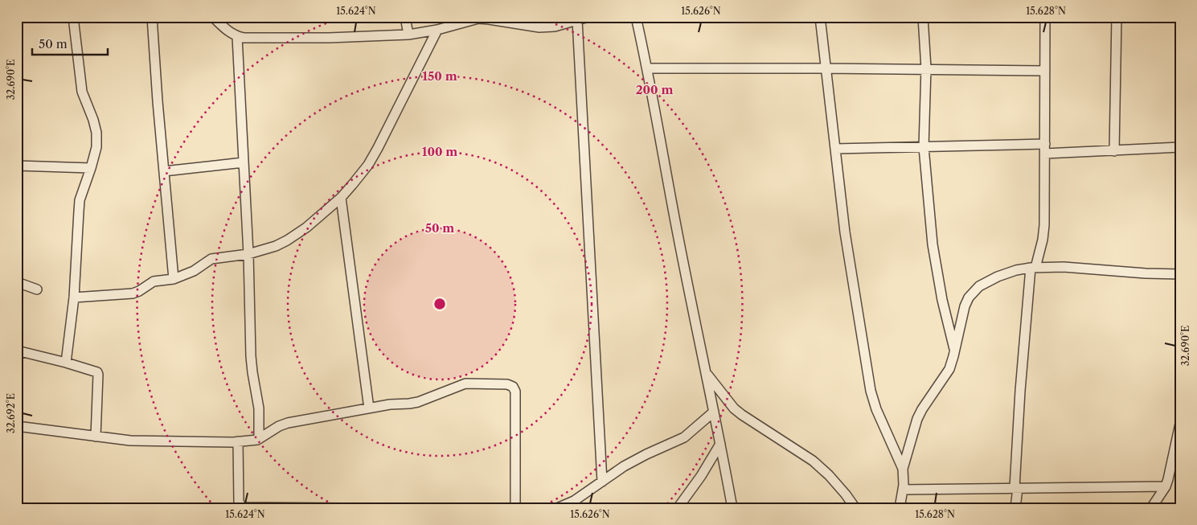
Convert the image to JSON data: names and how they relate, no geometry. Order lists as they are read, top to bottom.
{
  "scale_bar": "50 m",
  "coordinates": [
    "15.624°N",
    "15.626°N",
    "15.628°N",
    "32.690°E",
    "32.692°E"
  ],
  "rings": [
    "150 m",
    "200 m",
    "100 m",
    "50 m"
  ]
}
